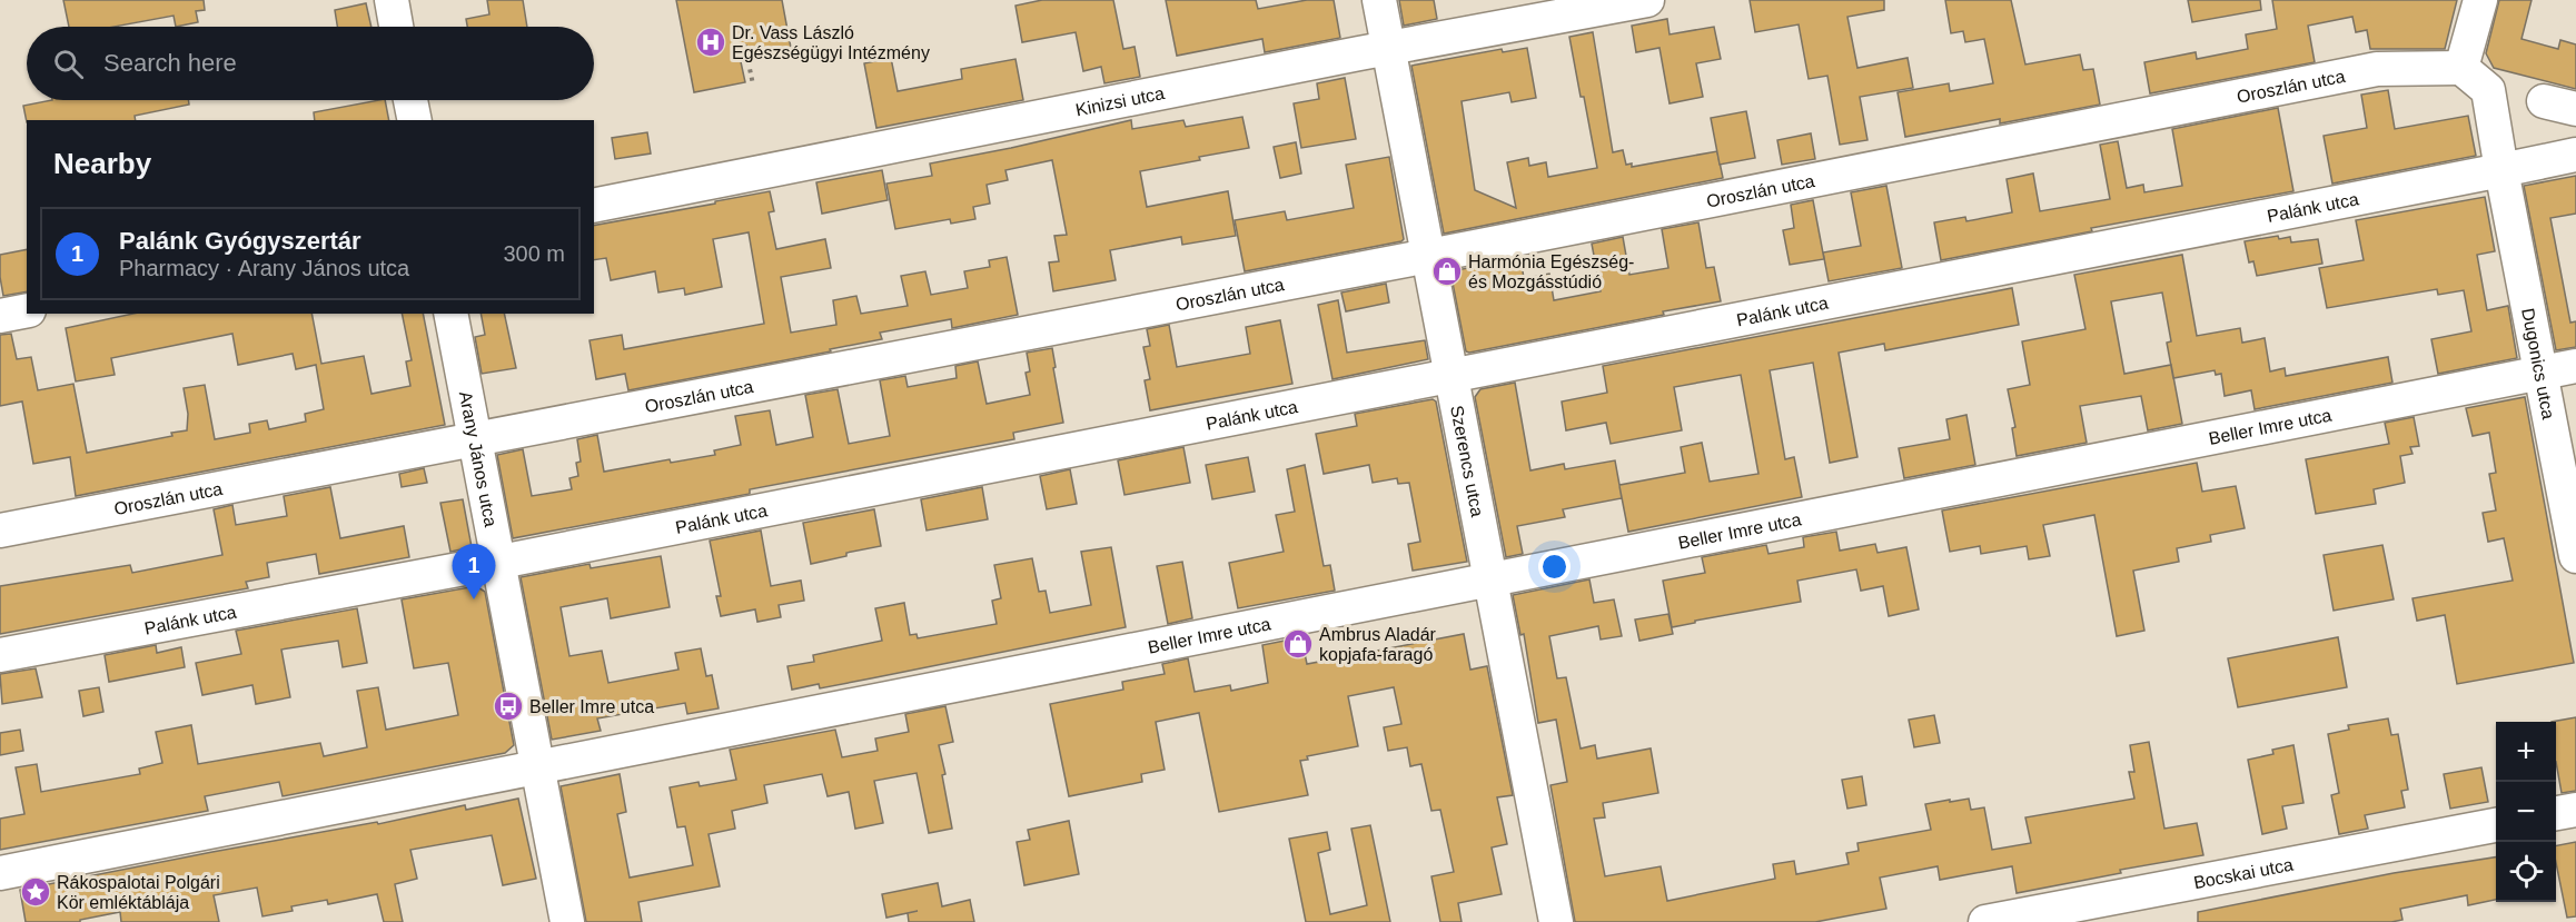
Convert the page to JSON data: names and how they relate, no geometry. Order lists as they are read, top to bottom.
{
  "streets": {
    "street": [
      "Oroszlán utca",
      "Kinizsi utca",
      "Palánk utca",
      "Dugonics utca",
      "Beller Imre utca",
      "Arany János utca",
      "Szerencs utca",
      "Bocskai utca"
    ]
  },
  "crossings": [
    ["Oroszlán utca", "Dugonics utca"],
    ["Oroszlán utca", "Arany János utca"],
    ["Oroszlán utca", "Szerencs utca"],
    ["Kinizsi utca", "Szerencs utca"],
    ["Palánk utca", "Dugonics utca"],
    ["Palánk utca", "Arany János utca"],
    ["Palánk utca", "Szerencs utca"],
    ["Dugonics utca", "Beller Imre utca"],
    ["Beller Imre utca", "Arany János utca"],
    ["Beller Imre utca", "Szerencs utca"]
  ],
  "places": {
    "hospital": ["Dr. Vass László Egészségügyi Intézmény"],
    "shop": ["Harmónia Egészség- és Mozgásstúdió", "Ambrus Aladár kopjafa-faragó"],
    "bus stop": ["Beller Imre utca"],
    "place": ["Rákospalotai Polgári Kör emléktáblája"]
  },
  "page": {
    "search": "Search here",
    "heading": "Nearby",
    "list": [
      {
        "mark": "1",
        "name": "Palánk Gyógyszertár",
        "note": "Pharmacy · Arany János utca",
        "value": "300 m"
      }
    ],
    "pins": "1",
    "map_buttons": ["+", "−"]
  }
}
